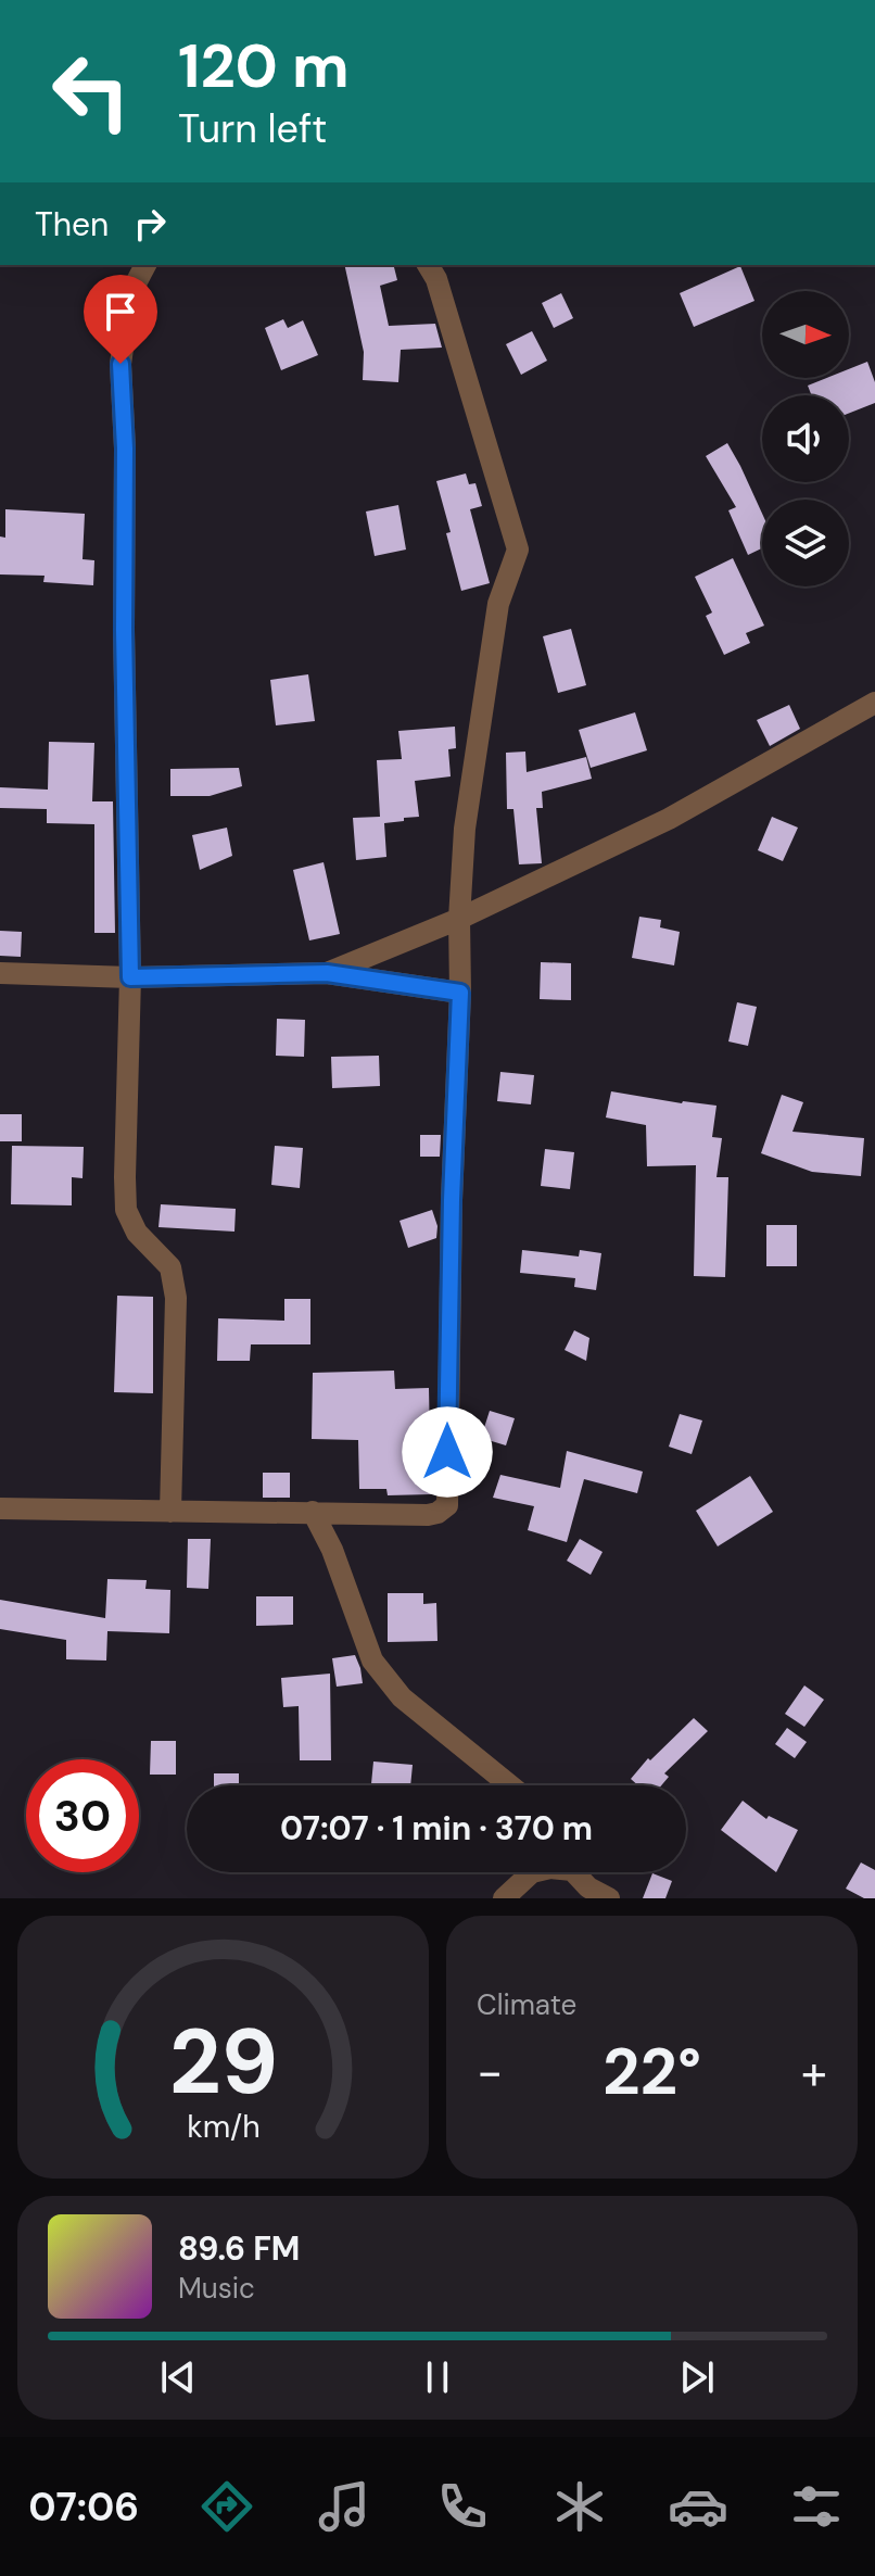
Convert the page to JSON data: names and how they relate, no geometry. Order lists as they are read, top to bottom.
{
  "north": "right",
  "page": {
    "turn": ["120 m", "Turn left"],
    "then": "Then",
    "limit": "30",
    "trip": "07:07 · 1 min · 370 m",
    "tile": "Climate",
    "heat": ["−", "22°", "+"],
    "song": ["89.6 FM", "Music"],
    "tabs": "07:06",
    "gauge": ["29", "km/h"]
  }
}
